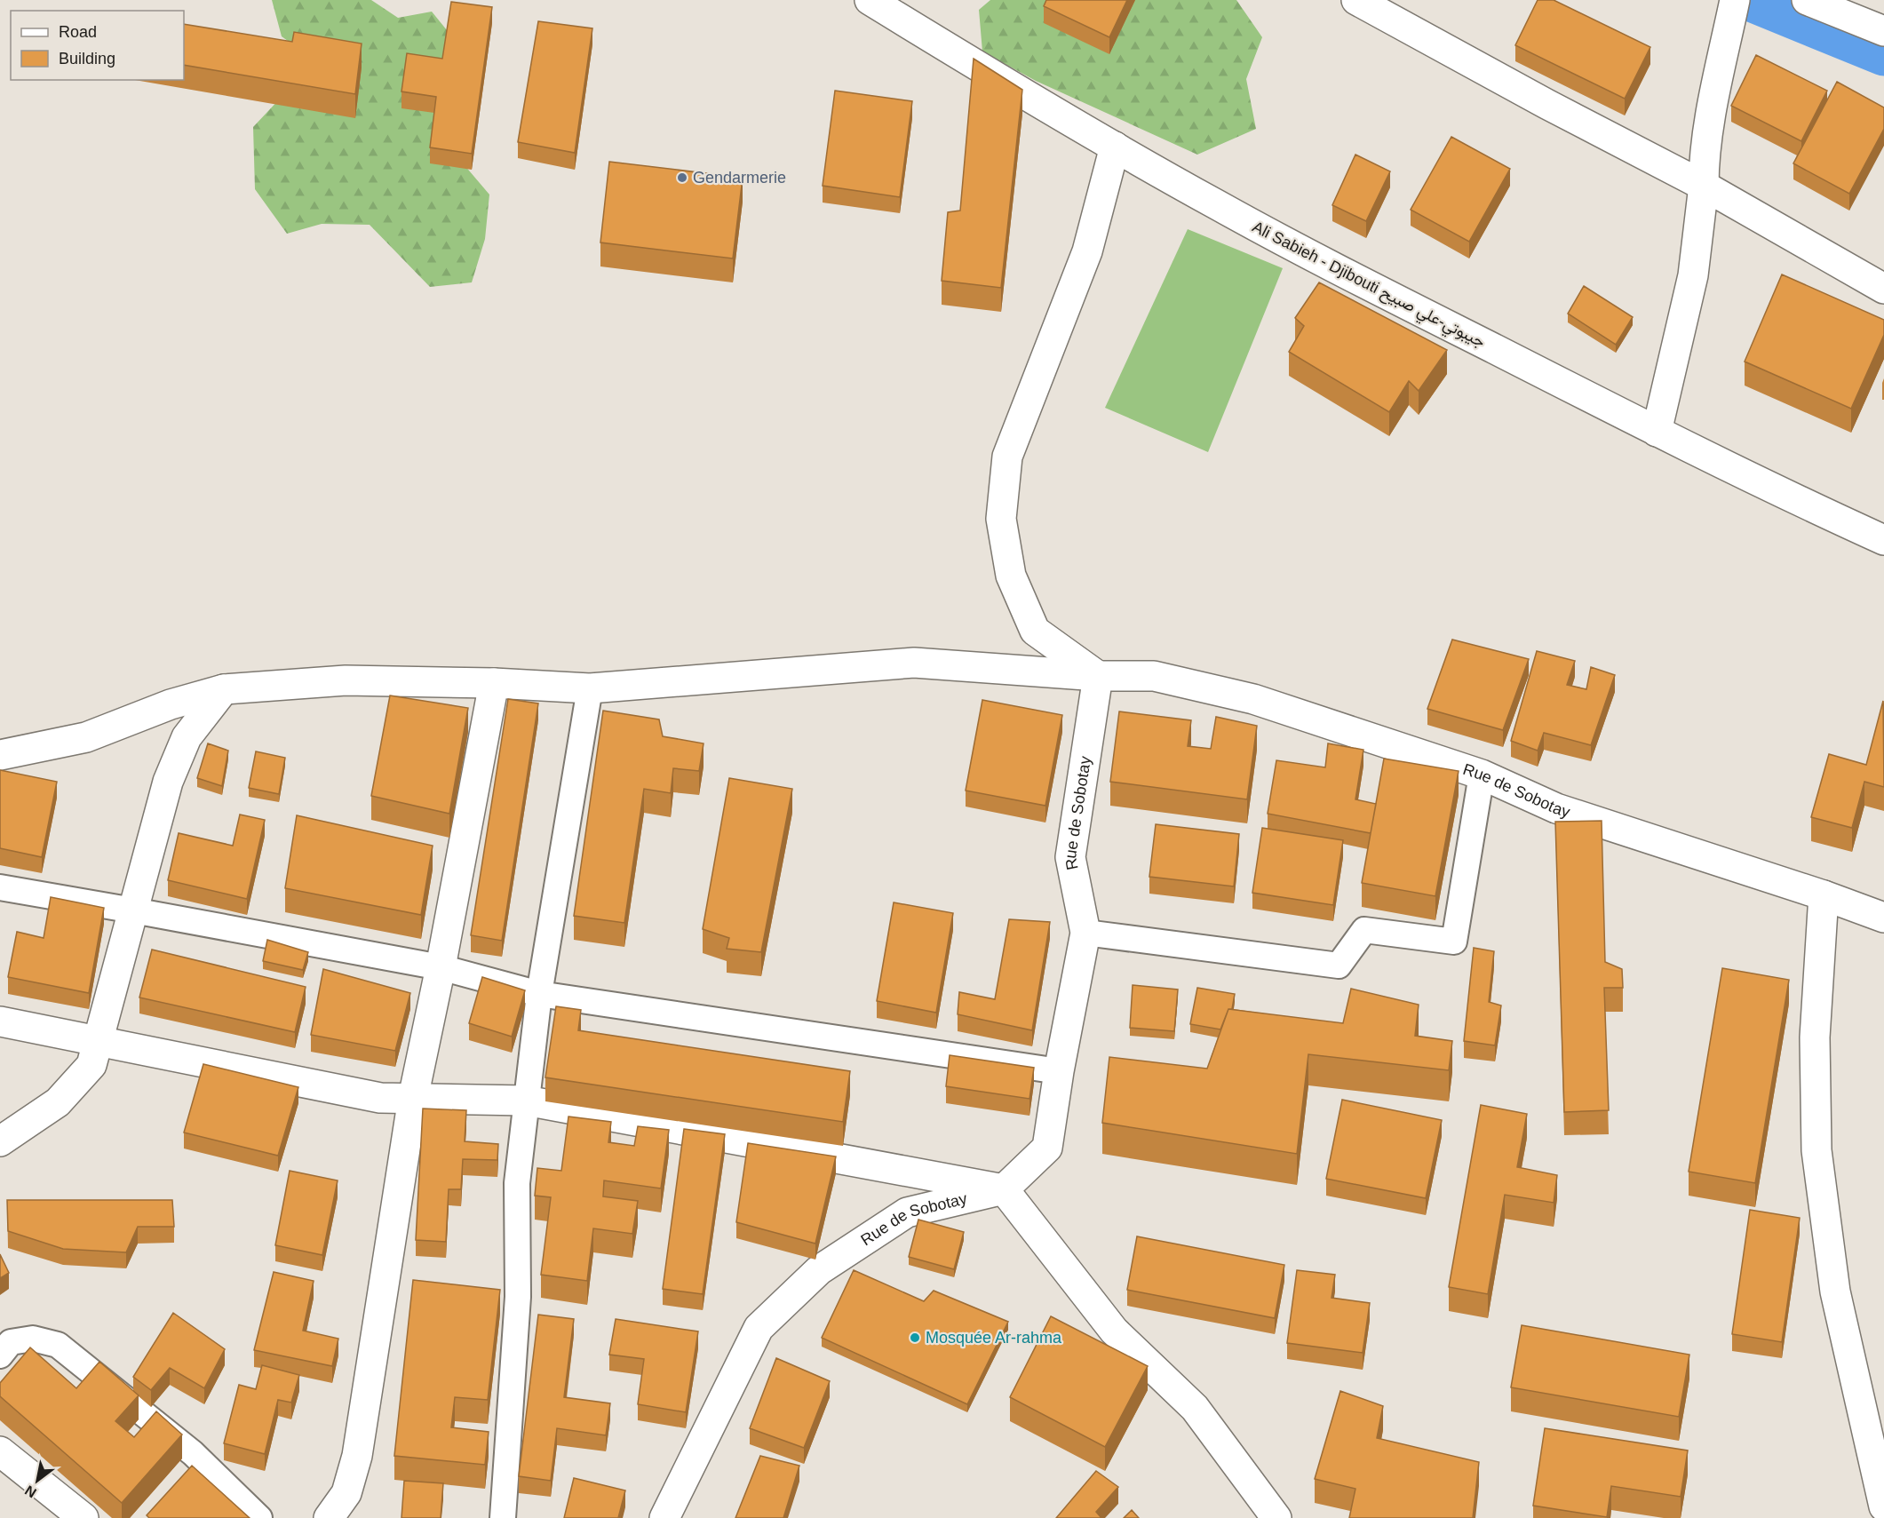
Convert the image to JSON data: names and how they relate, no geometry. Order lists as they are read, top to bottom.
{
  "streets": {
    "street": ["Ali Sabieh - Djibouti جيبوتي-علي صبيح", "Rue de Sobotay"]
  },
  "places": ["Gendarmerie", "Mosquée Ar-rahma"],
  "legend": ["Road", "Building"],
  "north": "bottom left"
}
